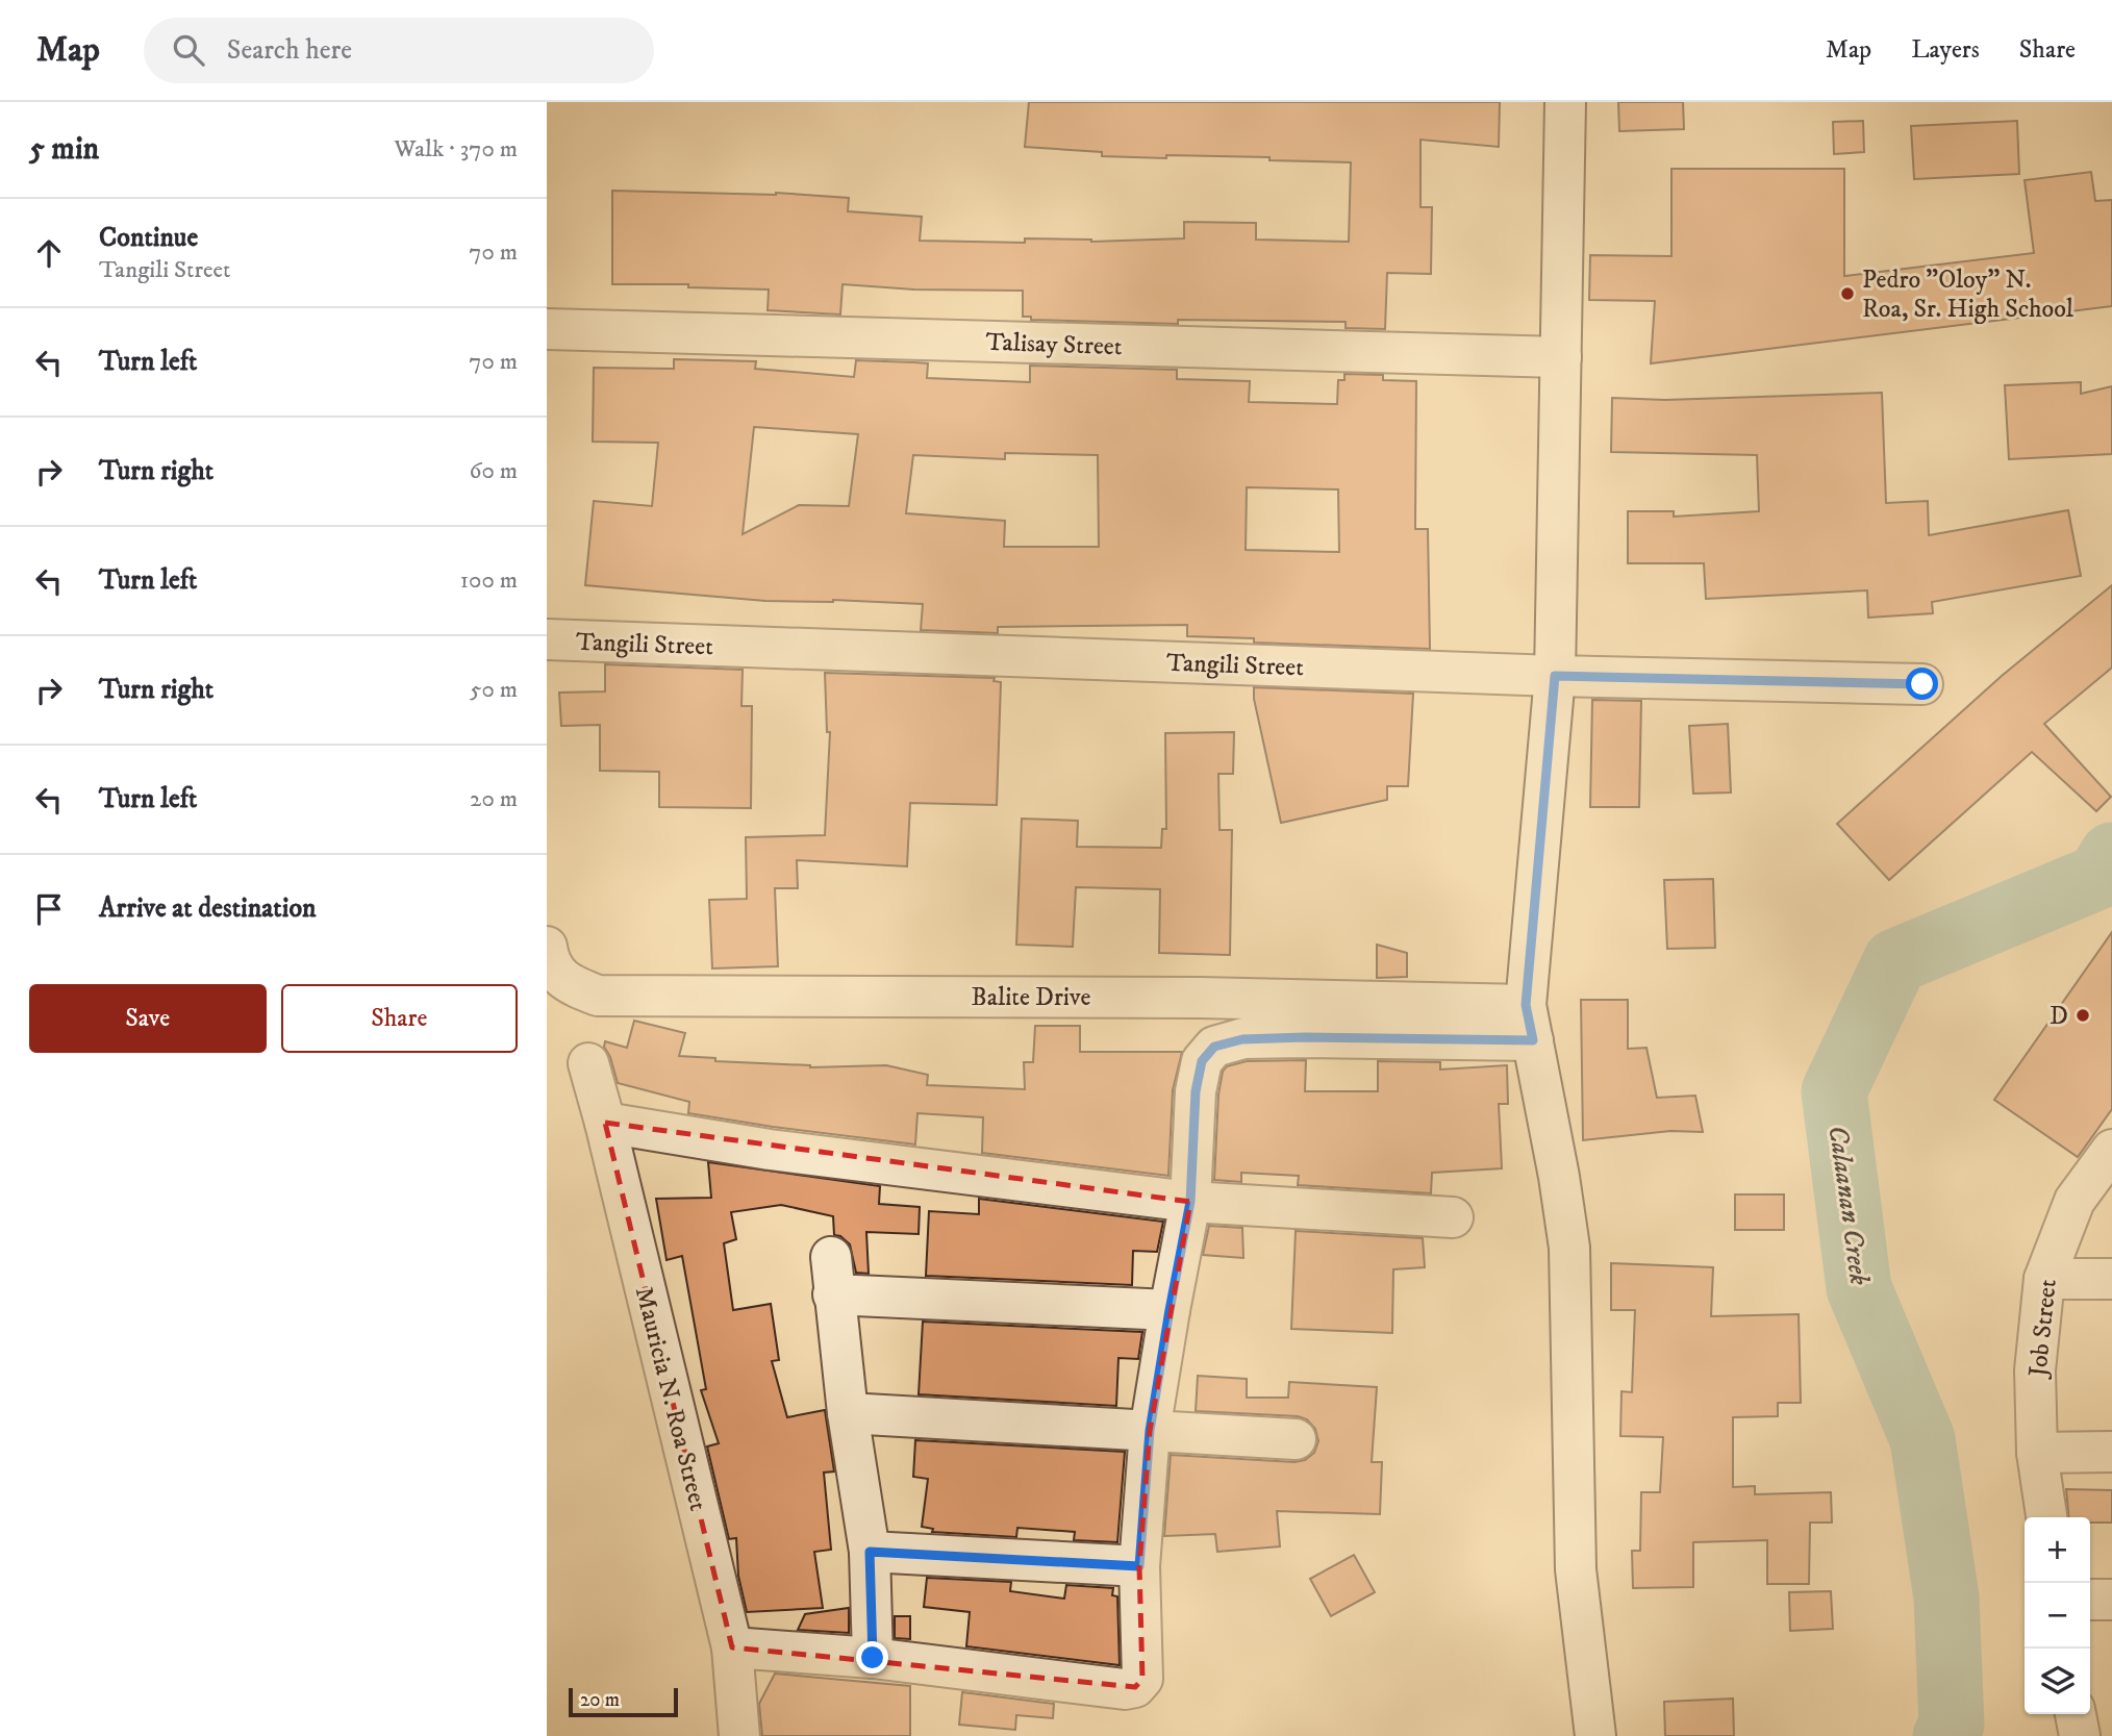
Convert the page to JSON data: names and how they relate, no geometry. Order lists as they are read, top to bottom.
{
  "streets": {
    "street": [
      "Talisay Street",
      "Tangili Street",
      "Balite Drive",
      "Job Street",
      "Mauricia N. Roa Street"
    ]
  },
  "water": ["Calaanan Creek"],
  "places": ["Pedro \"Oloy\" N. Roa, Sr. High School", "D"],
  "scale_bar": "20 m",
  "page": {
    "header": "Map",
    "search": "Search here",
    "nav": ["Map", "Layers", "Share"],
    "heading": ["5 min", "Walk · 370 m"],
    "list": [
      ["Continue", "Tangili Street", "70 m"],
      ["Turn left", "70 m"],
      ["Turn right", "60 m"],
      ["Turn left", "100 m"],
      ["Turn right", "50 m"],
      ["Turn left", "20 m"],
      "Arrive at destination"
    ],
    "buttons": ["Save", "Share"],
    "map_buttons": ["+", "−"],
    "scale": "20 m"
  }
}
